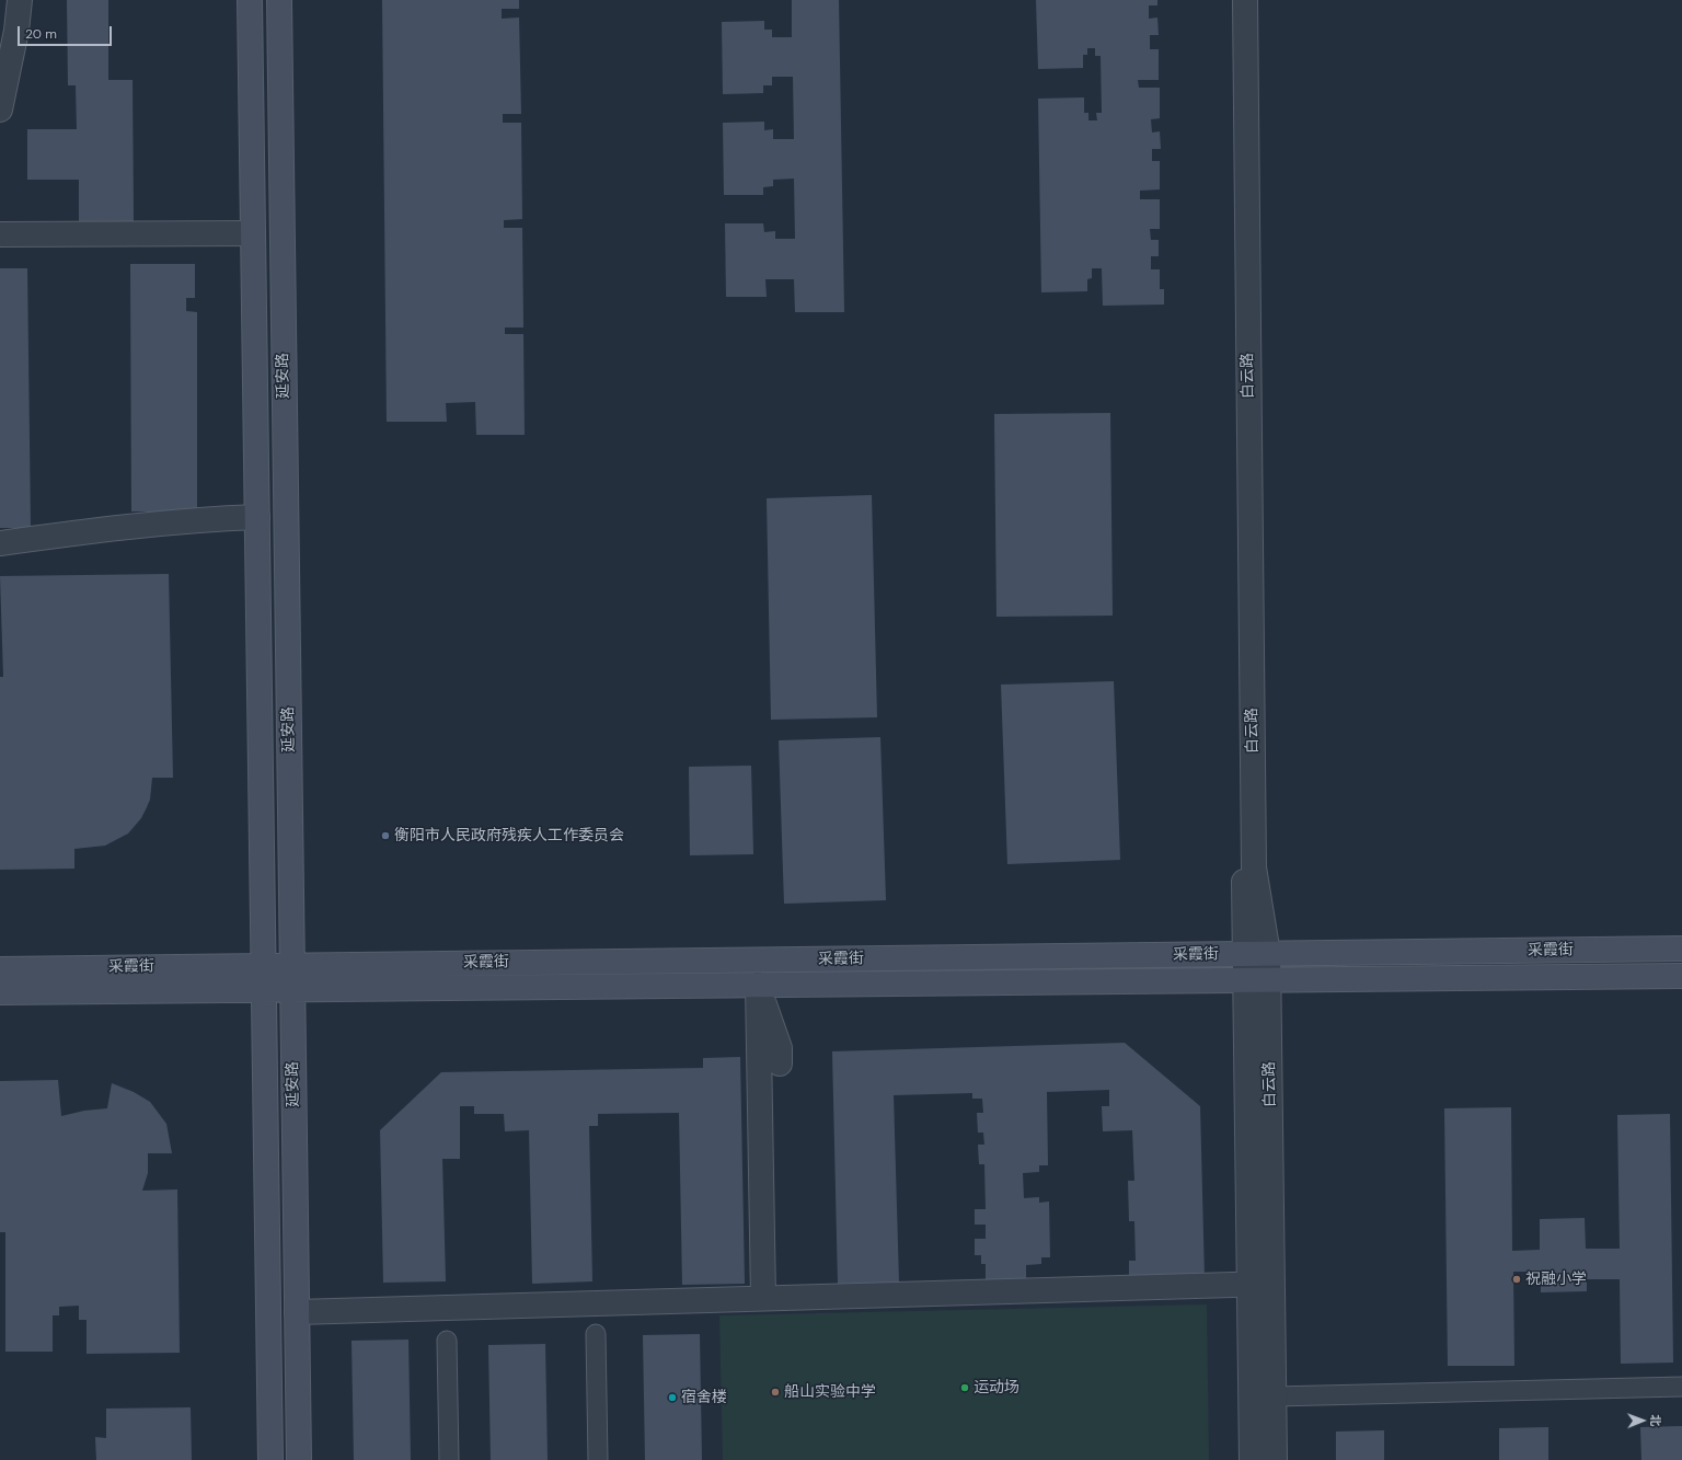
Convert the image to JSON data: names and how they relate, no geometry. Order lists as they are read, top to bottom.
{
  "streets": {
    "main road": ["延安路", "采霞街"],
    "street": ["白云路"]
  },
  "crossings": [
    ["延安路", "采霞街"],
    ["白云路", "采霞街"]
  ],
  "places": [
    "衡阳市人民政府残疾人工作委员会",
    "祝融小学",
    "运动场",
    "船山实验中学",
    "宿舍楼"
  ],
  "scale_bar": "20 m",
  "north": "right"
}
